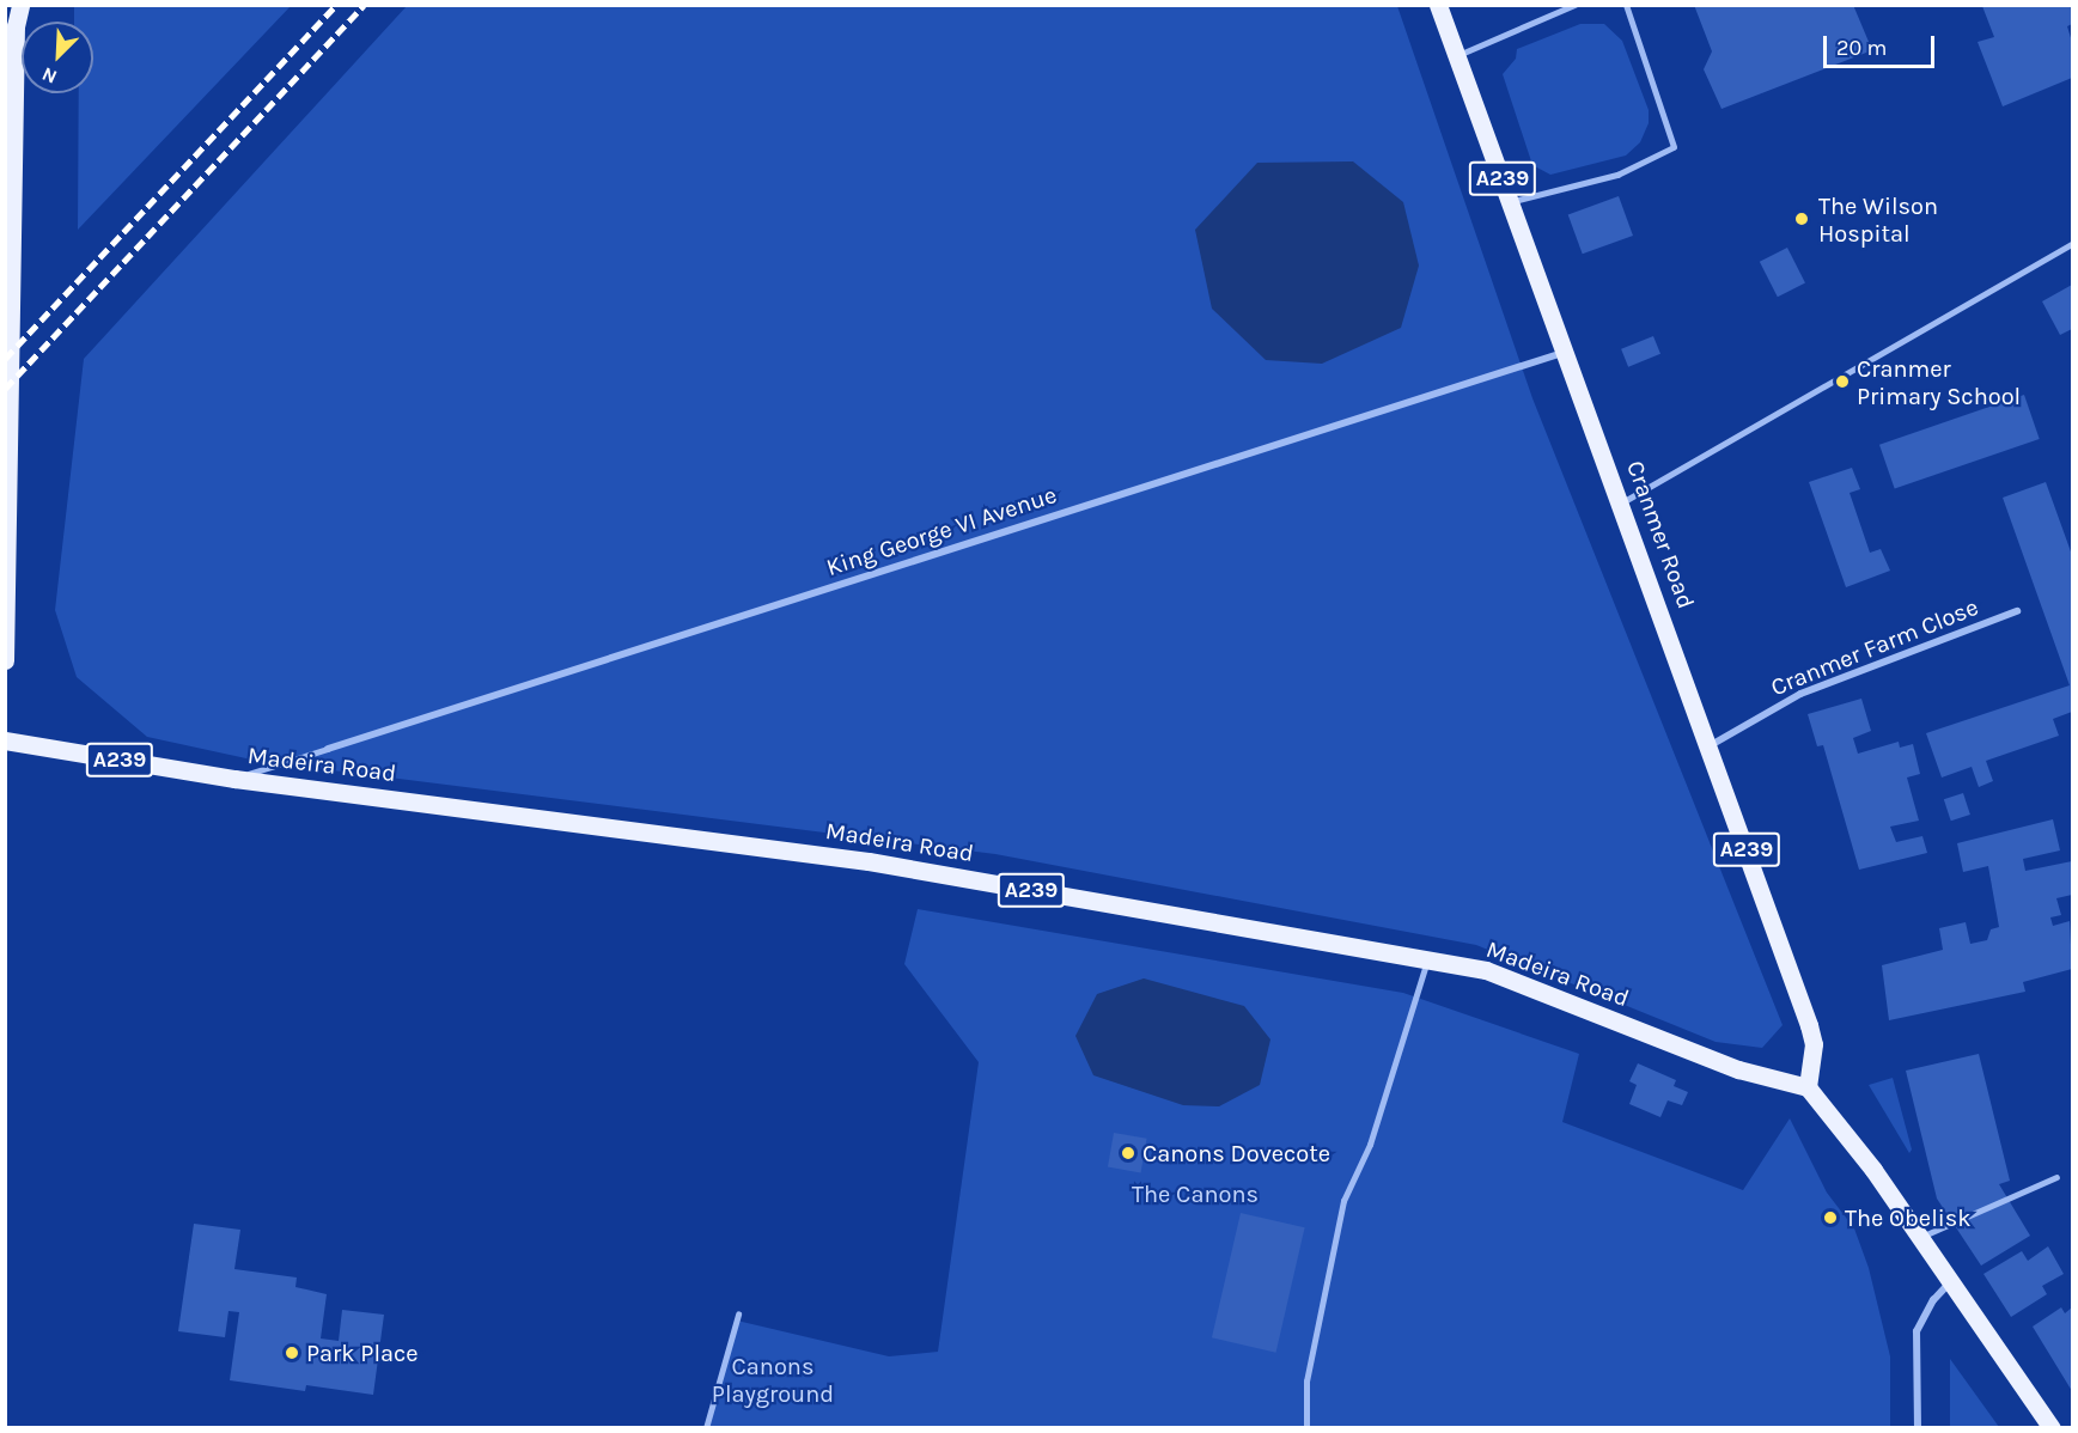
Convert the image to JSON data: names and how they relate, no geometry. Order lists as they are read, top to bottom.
{
  "streets": {
    "main road": ["A239", "Cranmer Road", "Madeira Road"],
    "street": ["King George VI Avenue", "Cranmer Farm Close"]
  },
  "crossings": [
    ["King George VI Avenue", "Cranmer Road"],
    ["Cranmer Road", "Cranmer Farm Close"],
    ["Cranmer Road", "Madeira Road"]
  ],
  "parks": ["The Canons", "Canons Playground"],
  "places": [
    "The Wilson Hospital",
    "Cranmer Primary School",
    "Canons Dovecote",
    "The Obelisk",
    "Park Place"
  ],
  "scale_bar": "20 m",
  "north": "bottom left"
}
